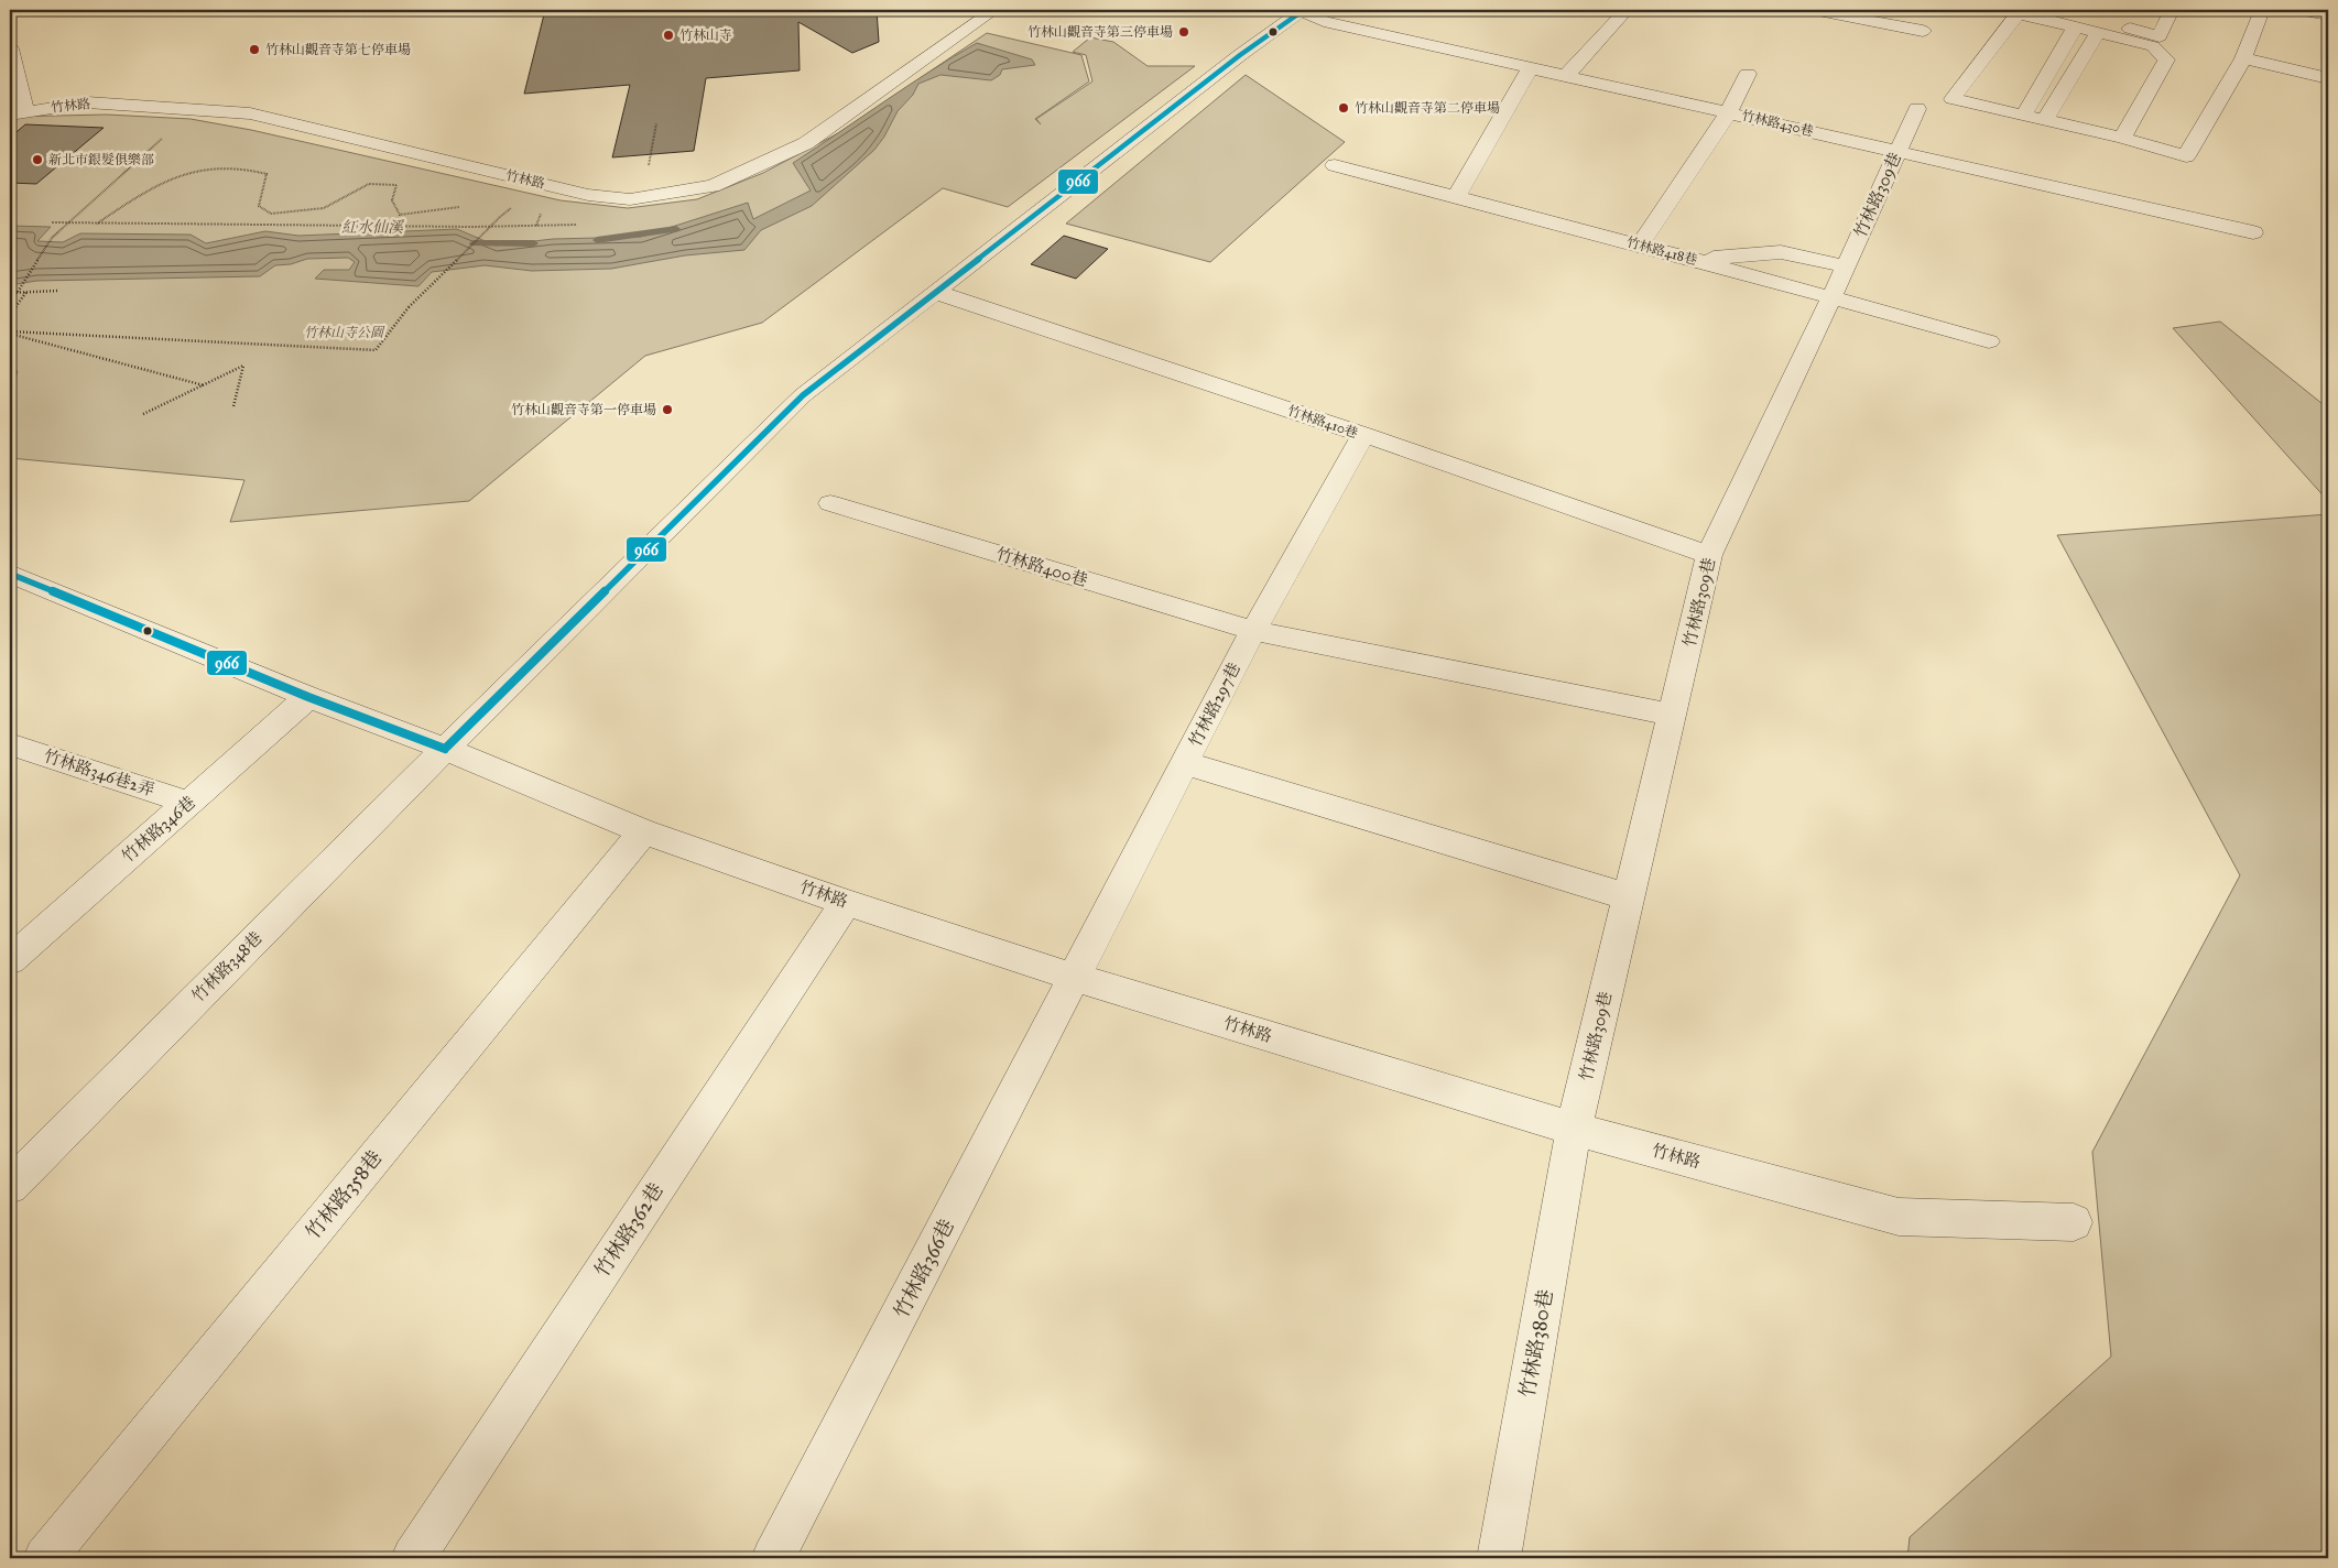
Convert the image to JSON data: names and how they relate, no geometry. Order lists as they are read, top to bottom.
{
  "streets": {
    "street": [
      "竹林路",
      "竹林路430巷",
      "竹林路309巷",
      "竹林路418巷",
      "竹林路410巷",
      "竹林路400巷",
      "竹林路297巷",
      "竹林路346巷2弄",
      "竹林路346巷",
      "竹林路348巷",
      "竹林路358巷",
      "竹林路362巷",
      "竹林路366巷",
      "竹林路380巷"
    ]
  },
  "crossings": [
    ["竹林路", "竹林路309巷"],
    ["竹林路", "竹林路297巷"],
    ["竹林路", "竹林路346巷"],
    ["竹林路", "竹林路348巷"],
    ["竹林路", "竹林路358巷"],
    ["竹林路", "竹林路362巷"],
    ["竹林路", "竹林路366巷"],
    ["竹林路", "竹林路380巷"],
    ["竹林路430巷", "竹林路309巷"],
    ["竹林路309巷", "竹林路418巷"],
    ["竹林路309巷", "竹林路410巷"],
    ["竹林路309巷", "竹林路400巷"],
    ["竹林路309巷", "竹林路380巷"],
    ["竹林路410巷", "竹林路297巷"],
    ["竹林路400巷", "竹林路297巷"],
    ["竹林路297巷", "竹林路366巷"],
    ["竹林路346巷2弄", "竹林路346巷"]
  ],
  "water": ["紅水仙溪"],
  "parks": ["竹林山寺公園"],
  "places": [
    "竹林山觀音寺第三停車場",
    "竹林山寺",
    "竹林山觀音寺第七停車場",
    "竹林山觀音寺第二停車場",
    "新北市銀髮俱樂部",
    "竹林山觀音寺第一停車場"
  ],
  "lines": ["transit line 966"]
}
